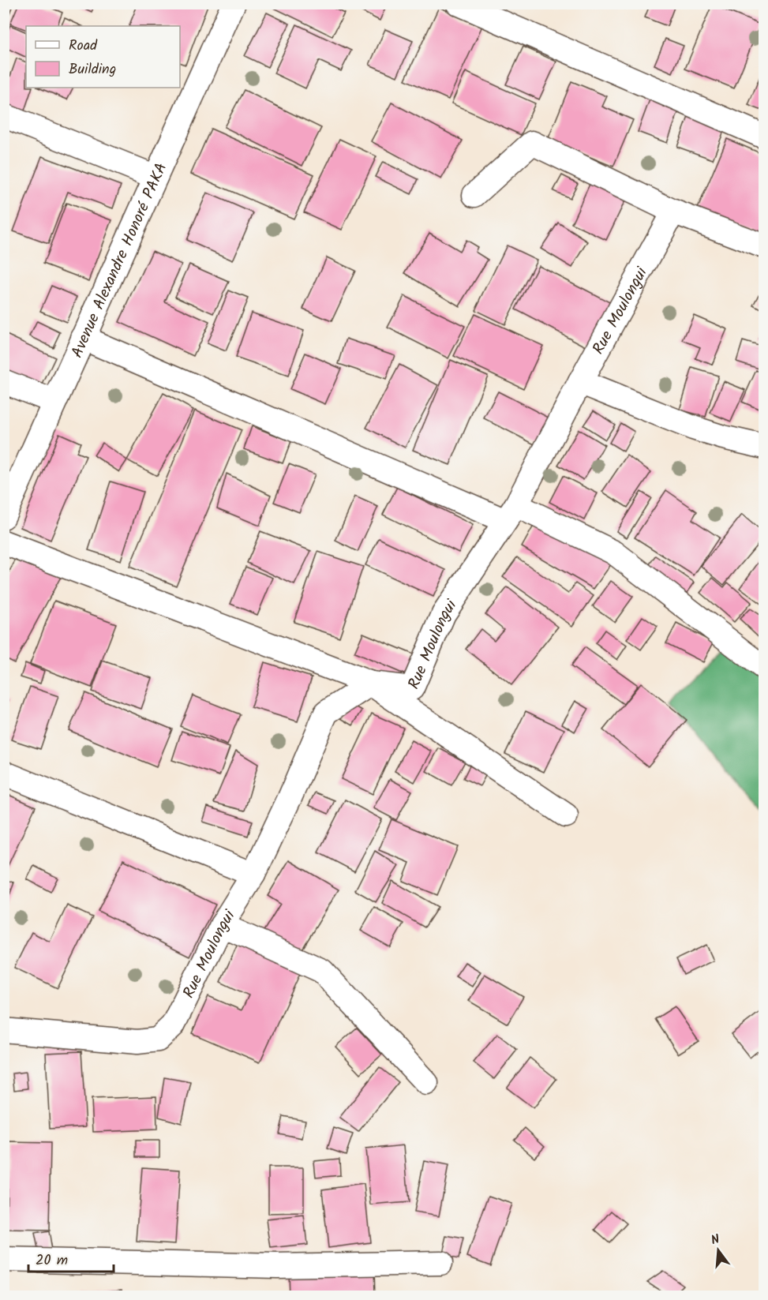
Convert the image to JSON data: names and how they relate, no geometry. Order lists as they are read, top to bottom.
{
  "streets": {
    "street": ["Avenue Alexandre Honoré PAKA", "Rue Moulongui"]
  },
  "legend": ["Road", "Building"],
  "scale_bar": "20 m",
  "north": "top"
}
